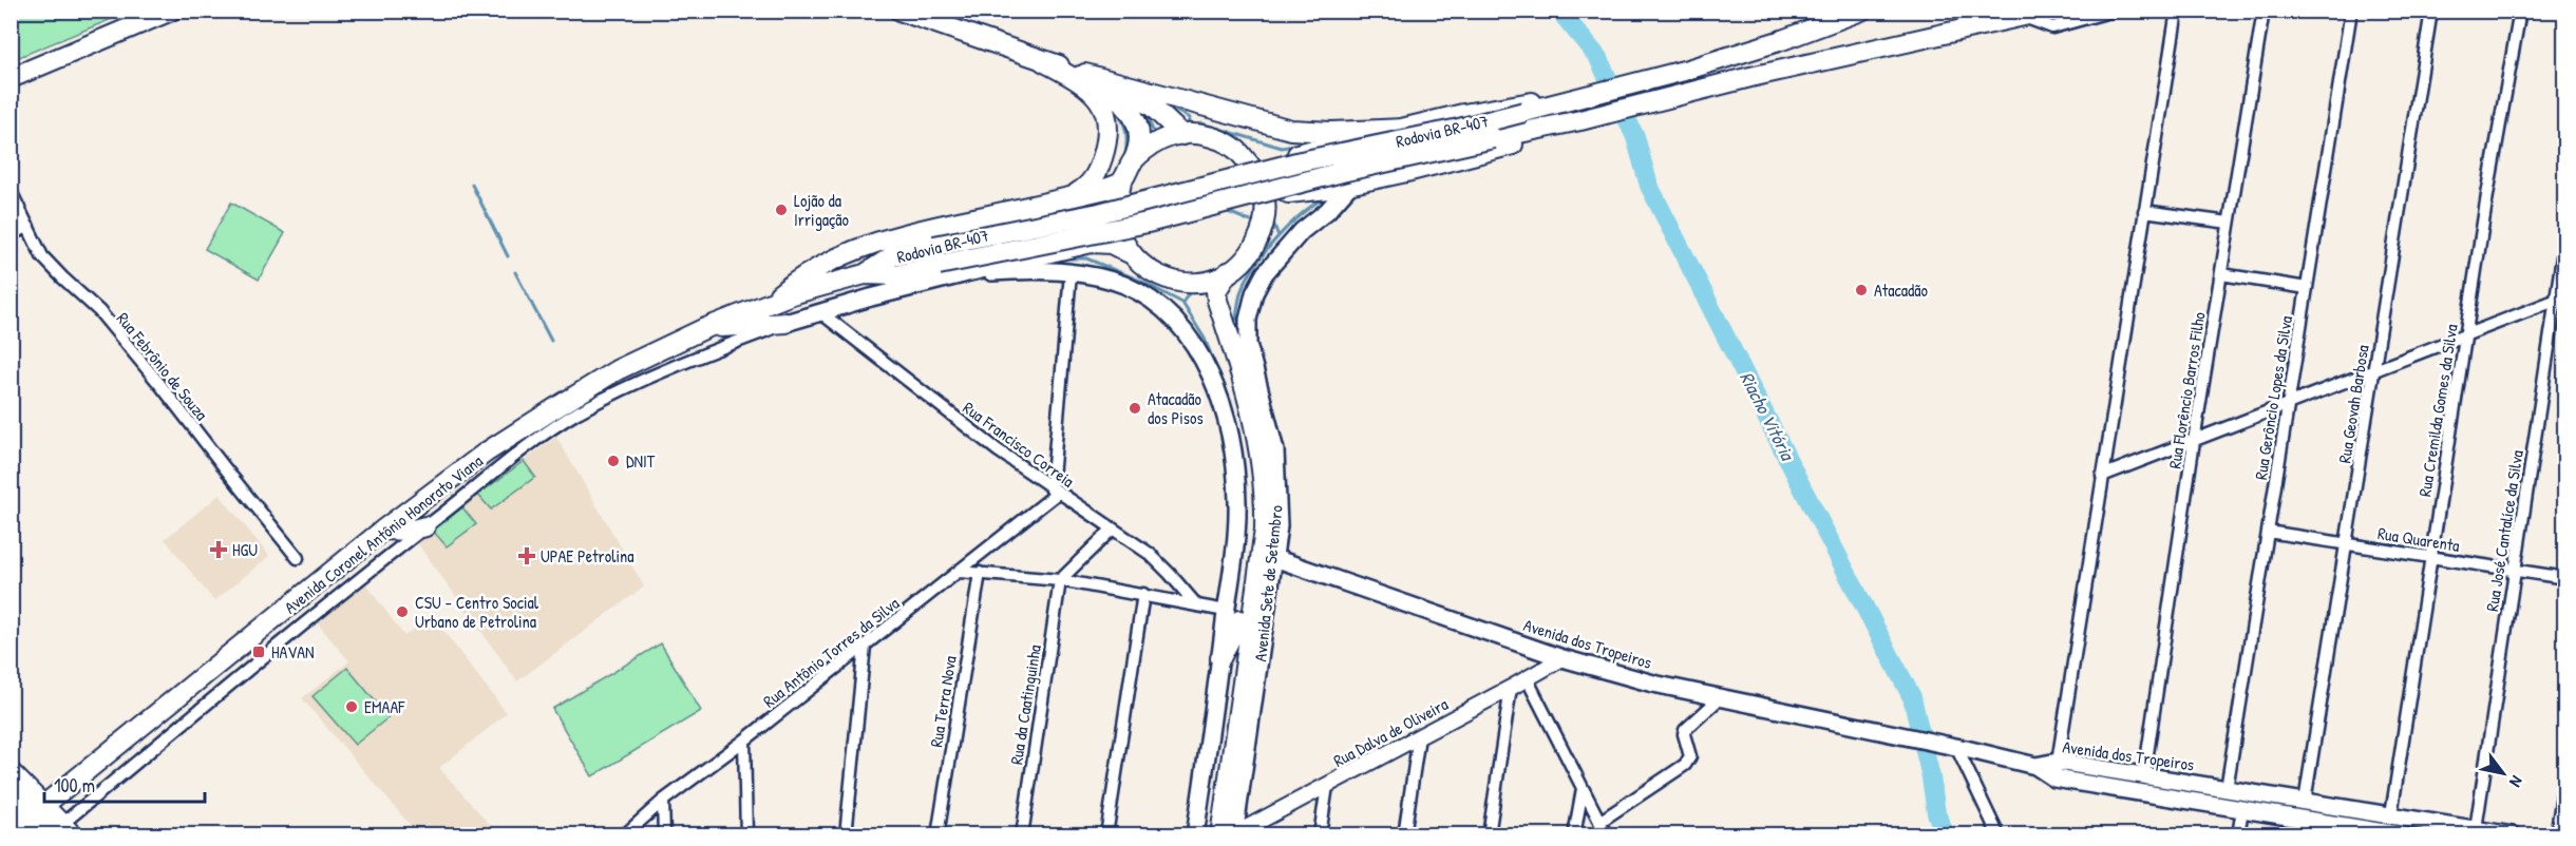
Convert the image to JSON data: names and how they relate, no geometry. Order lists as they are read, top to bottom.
{
  "streets": {
    "main road": [
      "Rodovia BR-407",
      "Avenida Coronel Antônio Honorato Viana",
      "Avenida Sete de Setembro",
      "Avenida dos Tropeiros"
    ],
    "street": [
      "Rua Febrônio de Souza",
      "Rua Florêncio Barros Filho",
      "Rua Gerôncio Lopes da Silva",
      "Rua Geovah Barbosa",
      "Rua Cremilda Gomes da Silva",
      "Rua Francisco Correia",
      "Rua José Cantalíce da Silva",
      "Rua Quarenta",
      "Rua Antônio Torres da Silva",
      "Rua Terra Nova",
      "Rua da Caatinguinha",
      "Rua Dalva de Oliveira"
    ]
  },
  "crossings": [
    ["Rodovia BR-407", "Avenida Coronel Antônio Honorato Viana"],
    ["Rodovia BR-407", "Avenida Sete de Setembro"],
    ["Rua Florêncio Barros Filho", "Avenida dos Tropeiros"],
    ["Rua Gerôncio Lopes da Silva", "Rua Quarenta"],
    ["Rua Gerôncio Lopes da Silva", "Avenida dos Tropeiros"],
    ["Rua Geovah Barbosa", "Rua Quarenta"],
    ["Rua Geovah Barbosa", "Avenida dos Tropeiros"],
    ["Rua Cremilda Gomes da Silva", "Rua Quarenta"],
    ["Rua Cremilda Gomes da Silva", "Avenida dos Tropeiros"],
    ["Rua Francisco Correia", "Avenida Sete de Setembro"],
    ["Rua Francisco Correia", "Rua Antônio Torres da Silva"],
    ["Rua José Cantalíce da Silva", "Rua Quarenta"],
    ["Rua José Cantalíce da Silva", "Avenida dos Tropeiros"],
    ["Avenida Sete de Setembro", "Avenida dos Tropeiros"],
    ["Avenida Sete de Setembro", "Rua Dalva de Oliveira"],
    ["Avenida dos Tropeiros", "Rua Dalva de Oliveira"]
  ],
  "water": ["Riacho Vitória"],
  "places": {
    "other": [
      "Lojão da Irrigação",
      "Atacadão",
      "Atacadão dos Pisos",
      "DNIT",
      "CSU - Centro Social Urbano de Petrolina",
      "EMAAF"
    ],
    "health": ["HGU", "UPAE Petrolina"],
    "transit": ["HAVAN"]
  },
  "scale_bar": "100 m",
  "north": "bottom right"
}
